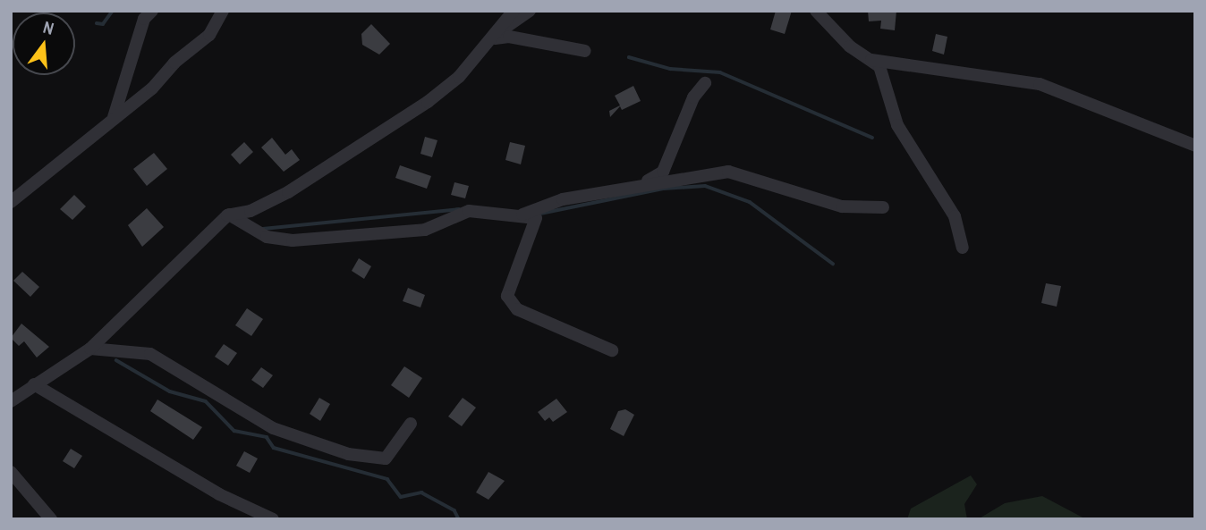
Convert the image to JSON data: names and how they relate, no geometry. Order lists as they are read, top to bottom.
{
  "north": "top"
}
